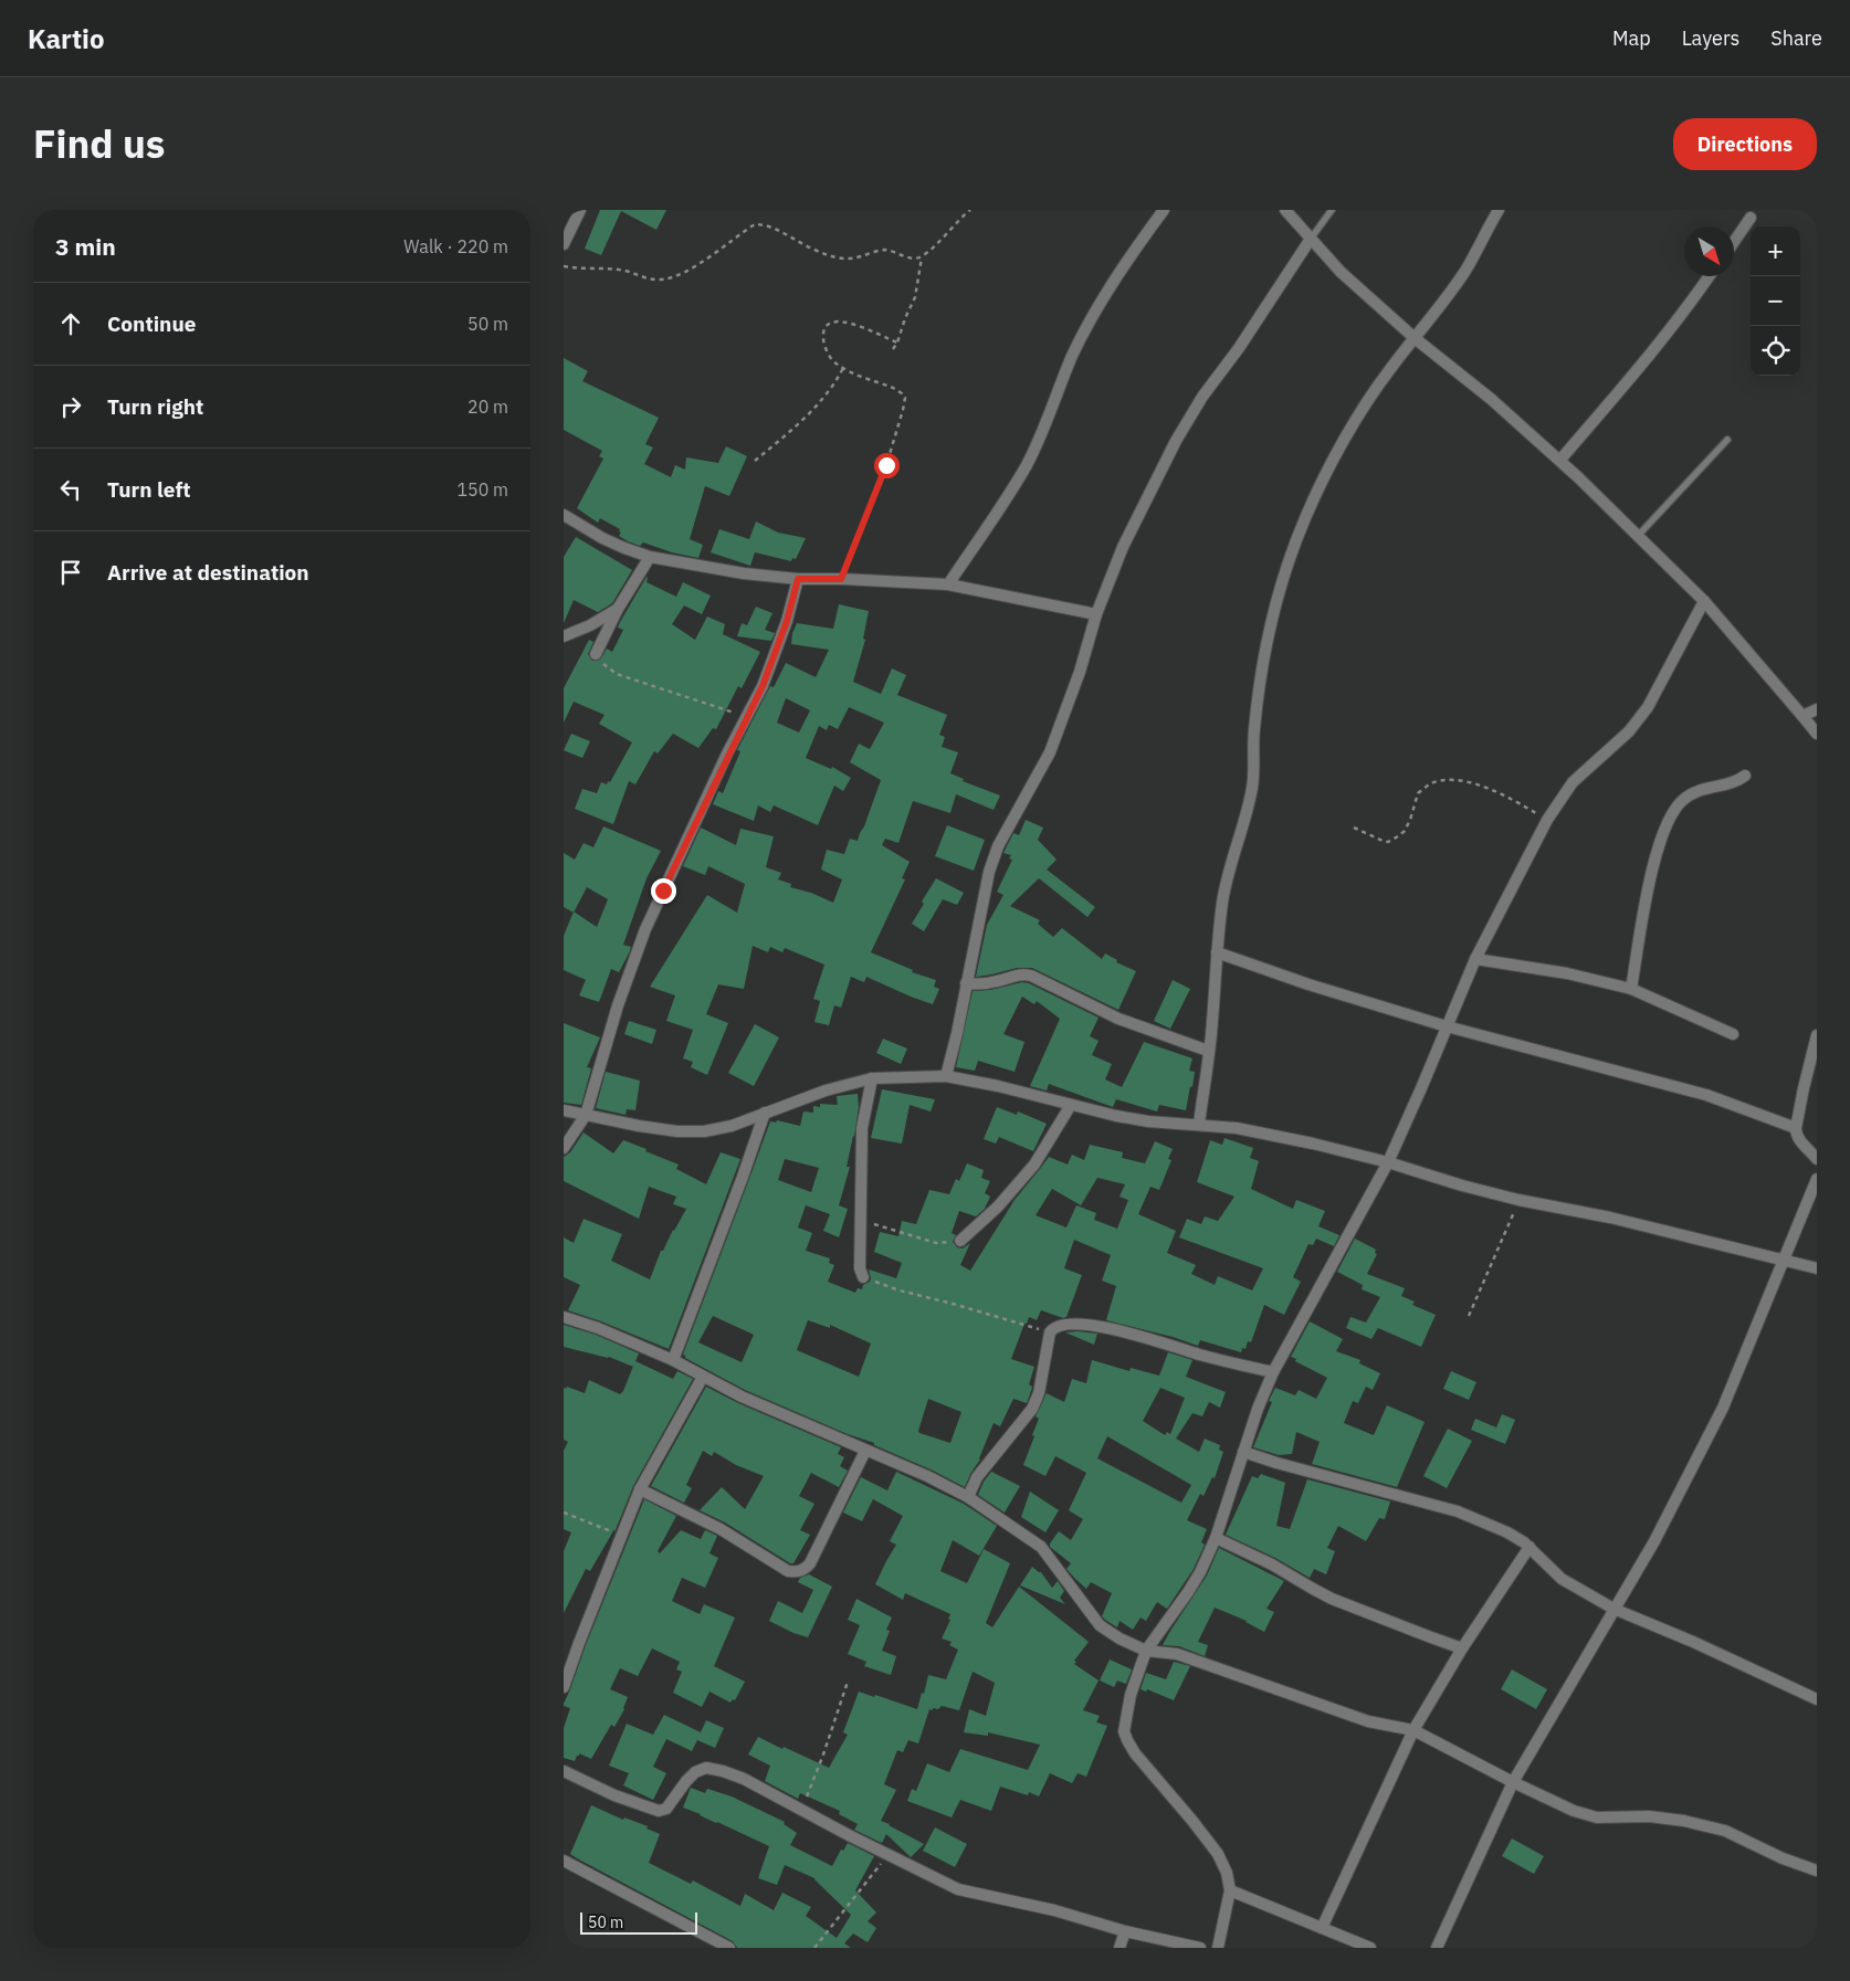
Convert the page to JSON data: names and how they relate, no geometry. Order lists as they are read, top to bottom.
{
  "scale_bar": "50 m",
  "north": "bottom right",
  "page": {
    "header": "Kartio",
    "nav": ["Map", "Layers", "Share"],
    "title": "Find us",
    "buttons": "Directions",
    "heading": ["3 min", "Walk · 220 m"],
    "map_buttons": ["+", "−"],
    "list": [
      ["Continue", "50 m"],
      ["Turn right", "20 m"],
      ["Turn left", "150 m"],
      "Arrive at destination"
    ],
    "scale": "50 m"
  }
}
